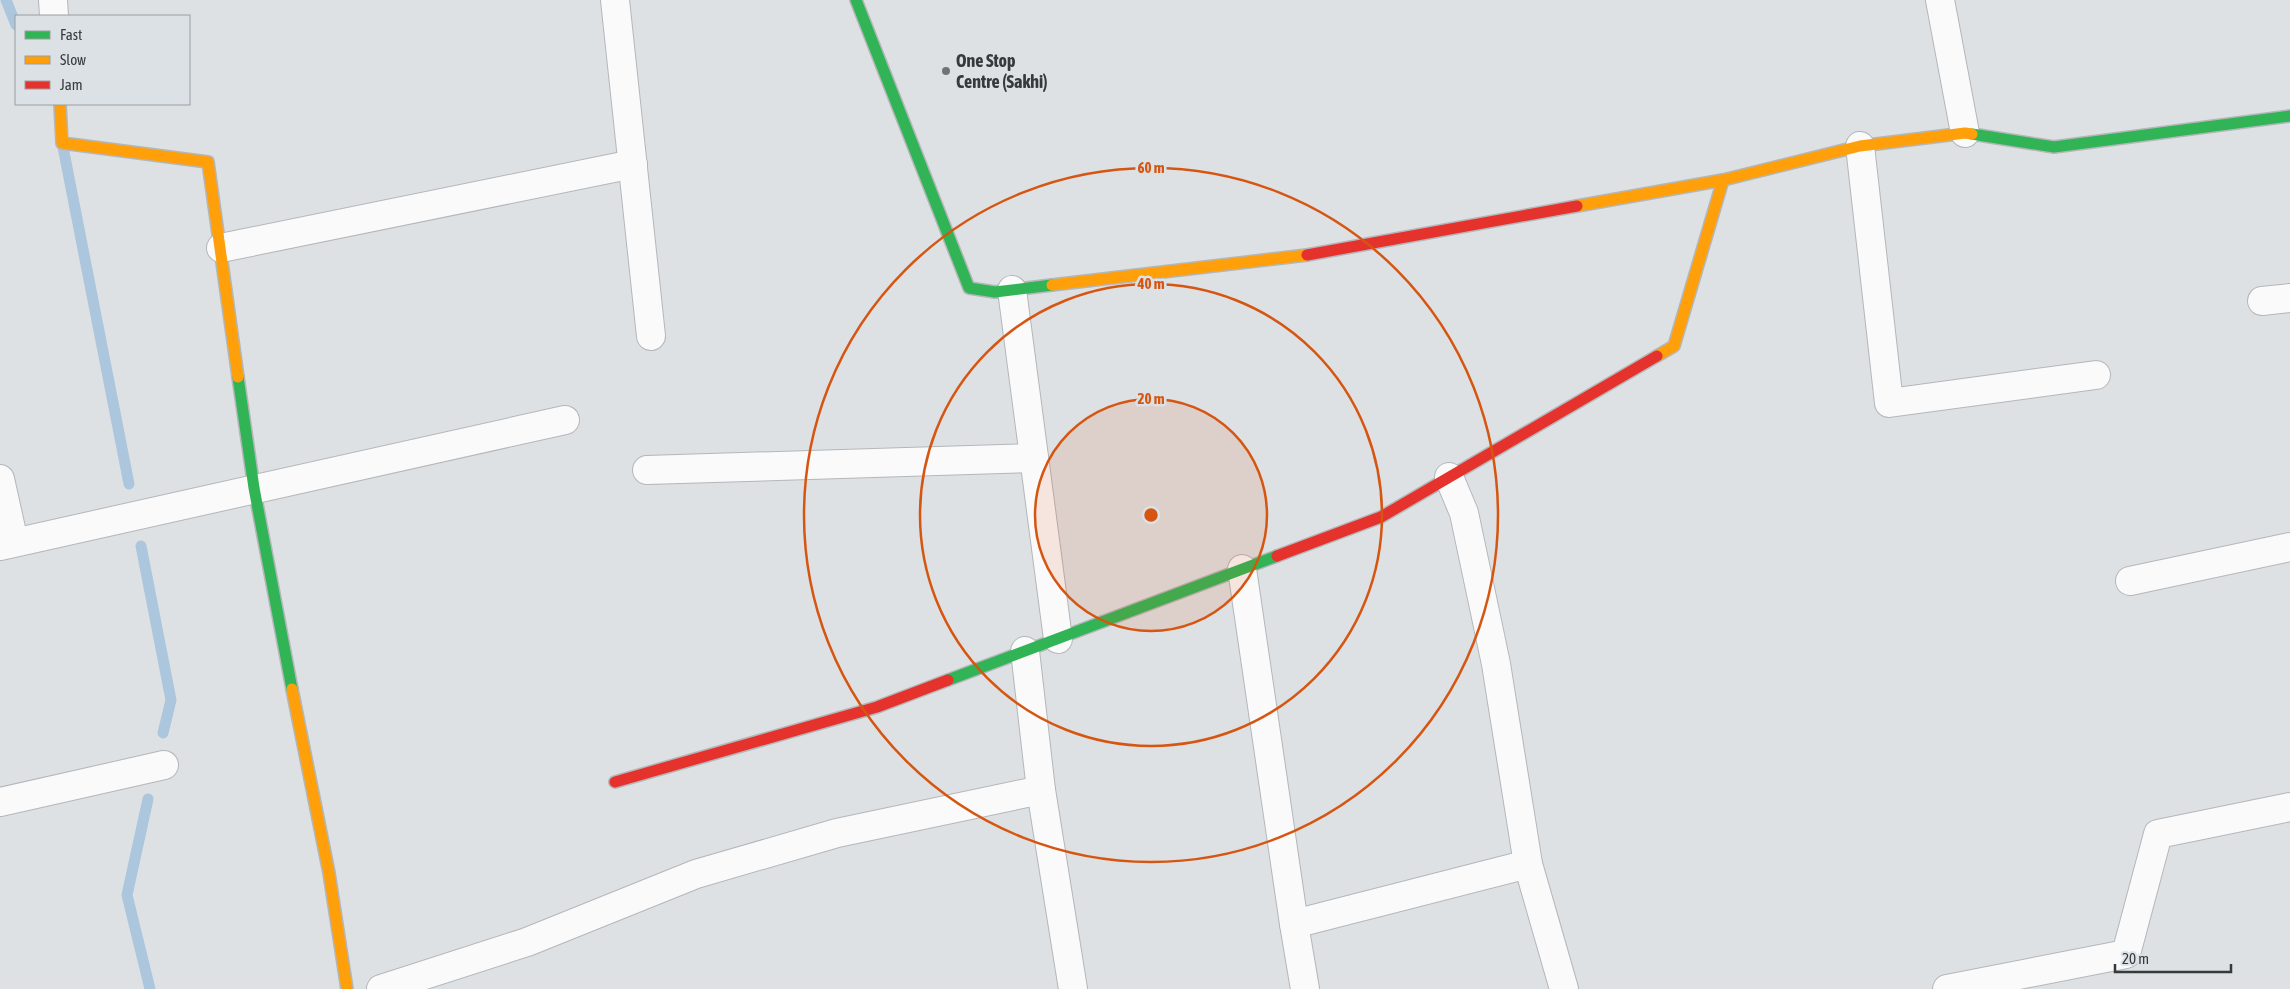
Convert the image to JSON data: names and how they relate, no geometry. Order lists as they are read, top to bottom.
{
  "places": ["One Stop Centre (Sakhi)"],
  "legend": ["Fast", "Slow", "Jam"],
  "scale_bar": "20 m",
  "rings": ["60 m", "40 m", "20 m"]
}
